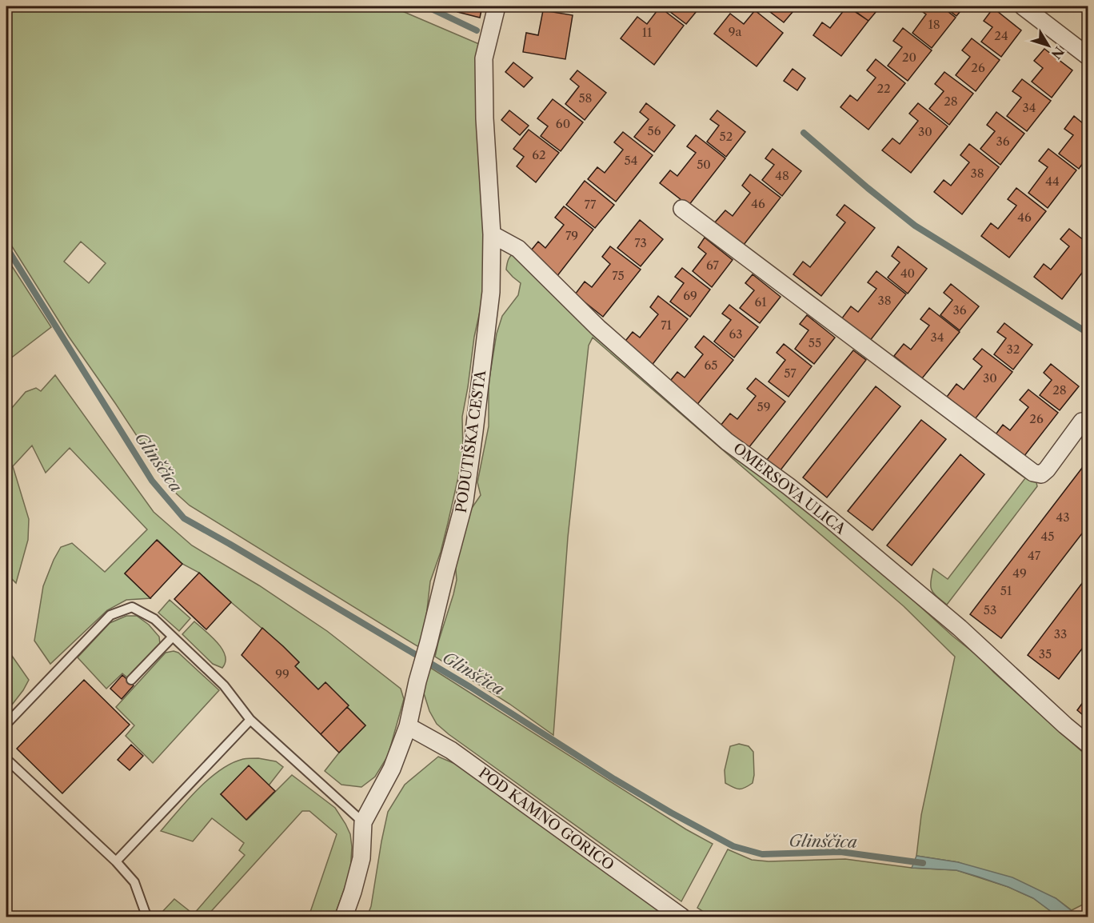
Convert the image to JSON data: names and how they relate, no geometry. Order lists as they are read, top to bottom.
{
  "streets": {
    "street": ["PODUTIŠKA CESTA", "OMERSOVA ULICA", "POD KAMNO GORICO"]
  },
  "crossings": [
    ["PODUTIŠKA CESTA", "OMERSOVA ULICA"],
    ["PODUTIŠKA CESTA", "POD KAMNO GORICO"]
  ],
  "water": ["Glinščica"],
  "house_numbers": [
    "18",
    "9a",
    "11",
    "24",
    "20",
    "26",
    "22",
    "58",
    "28",
    "34",
    "60",
    "56",
    "30",
    "52",
    "36",
    "62",
    "54",
    "50",
    "38",
    "48",
    "44",
    "46",
    "77",
    "46",
    "79",
    "73",
    "67",
    "40",
    "75",
    "69",
    "38",
    "61",
    "36",
    "71",
    "63",
    "34",
    "55",
    "32",
    "65",
    "57",
    "30",
    "28",
    "59",
    "26",
    "43",
    "45",
    "47",
    "49",
    "51",
    "53",
    "33",
    "35",
    "99"
  ],
  "north": "bottom right"
}
